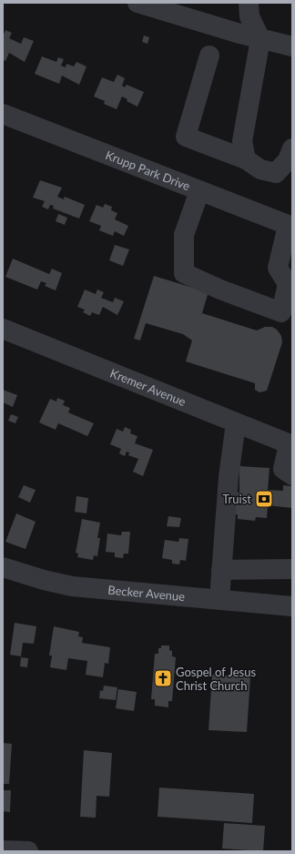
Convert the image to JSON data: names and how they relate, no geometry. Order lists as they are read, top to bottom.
{
  "streets": {
    "street": ["Krupp Park Drive", "Kremer Avenue", "Becker Avenue"]
  },
  "places": {
    "bank": ["Truist"],
    "church": ["Gospel of Jesus Christ Church"]
  }
}
